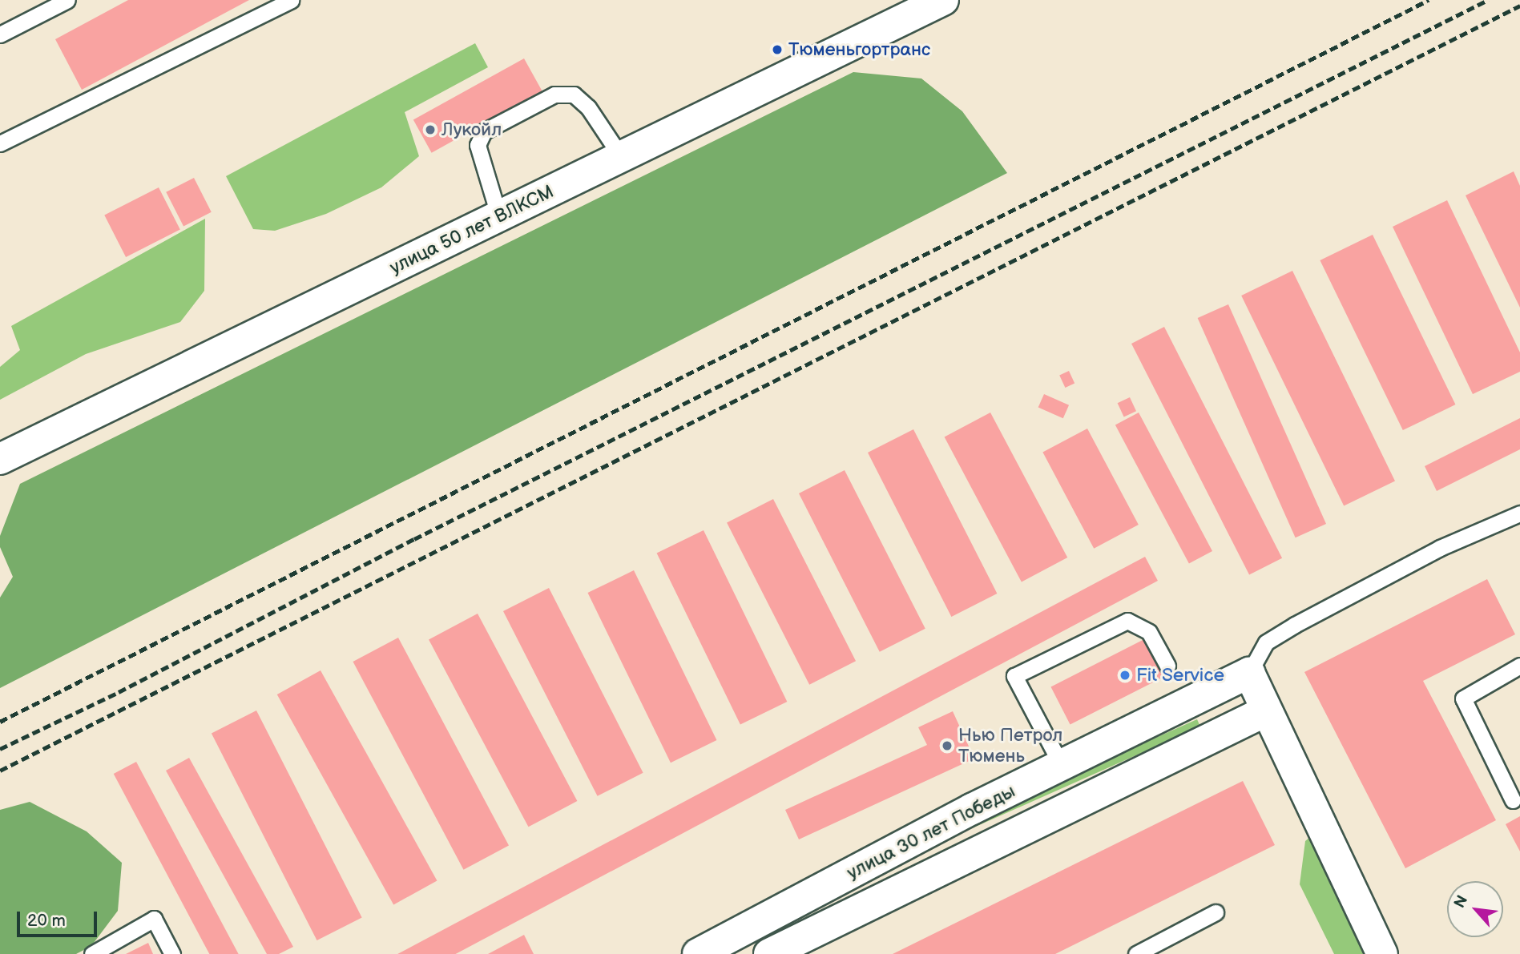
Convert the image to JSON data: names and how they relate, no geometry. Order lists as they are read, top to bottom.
{
  "streets": {
    "street": ["улица 50 лет ВЛКСМ", "улица 30 лет Победы"]
  },
  "places": [
    "Тюменьгортранс",
    "Лукойл",
    "Fit Service",
    "Нью Петрол Тюмень"
  ],
  "scale_bar": "20 m",
  "north": "top left"
}
